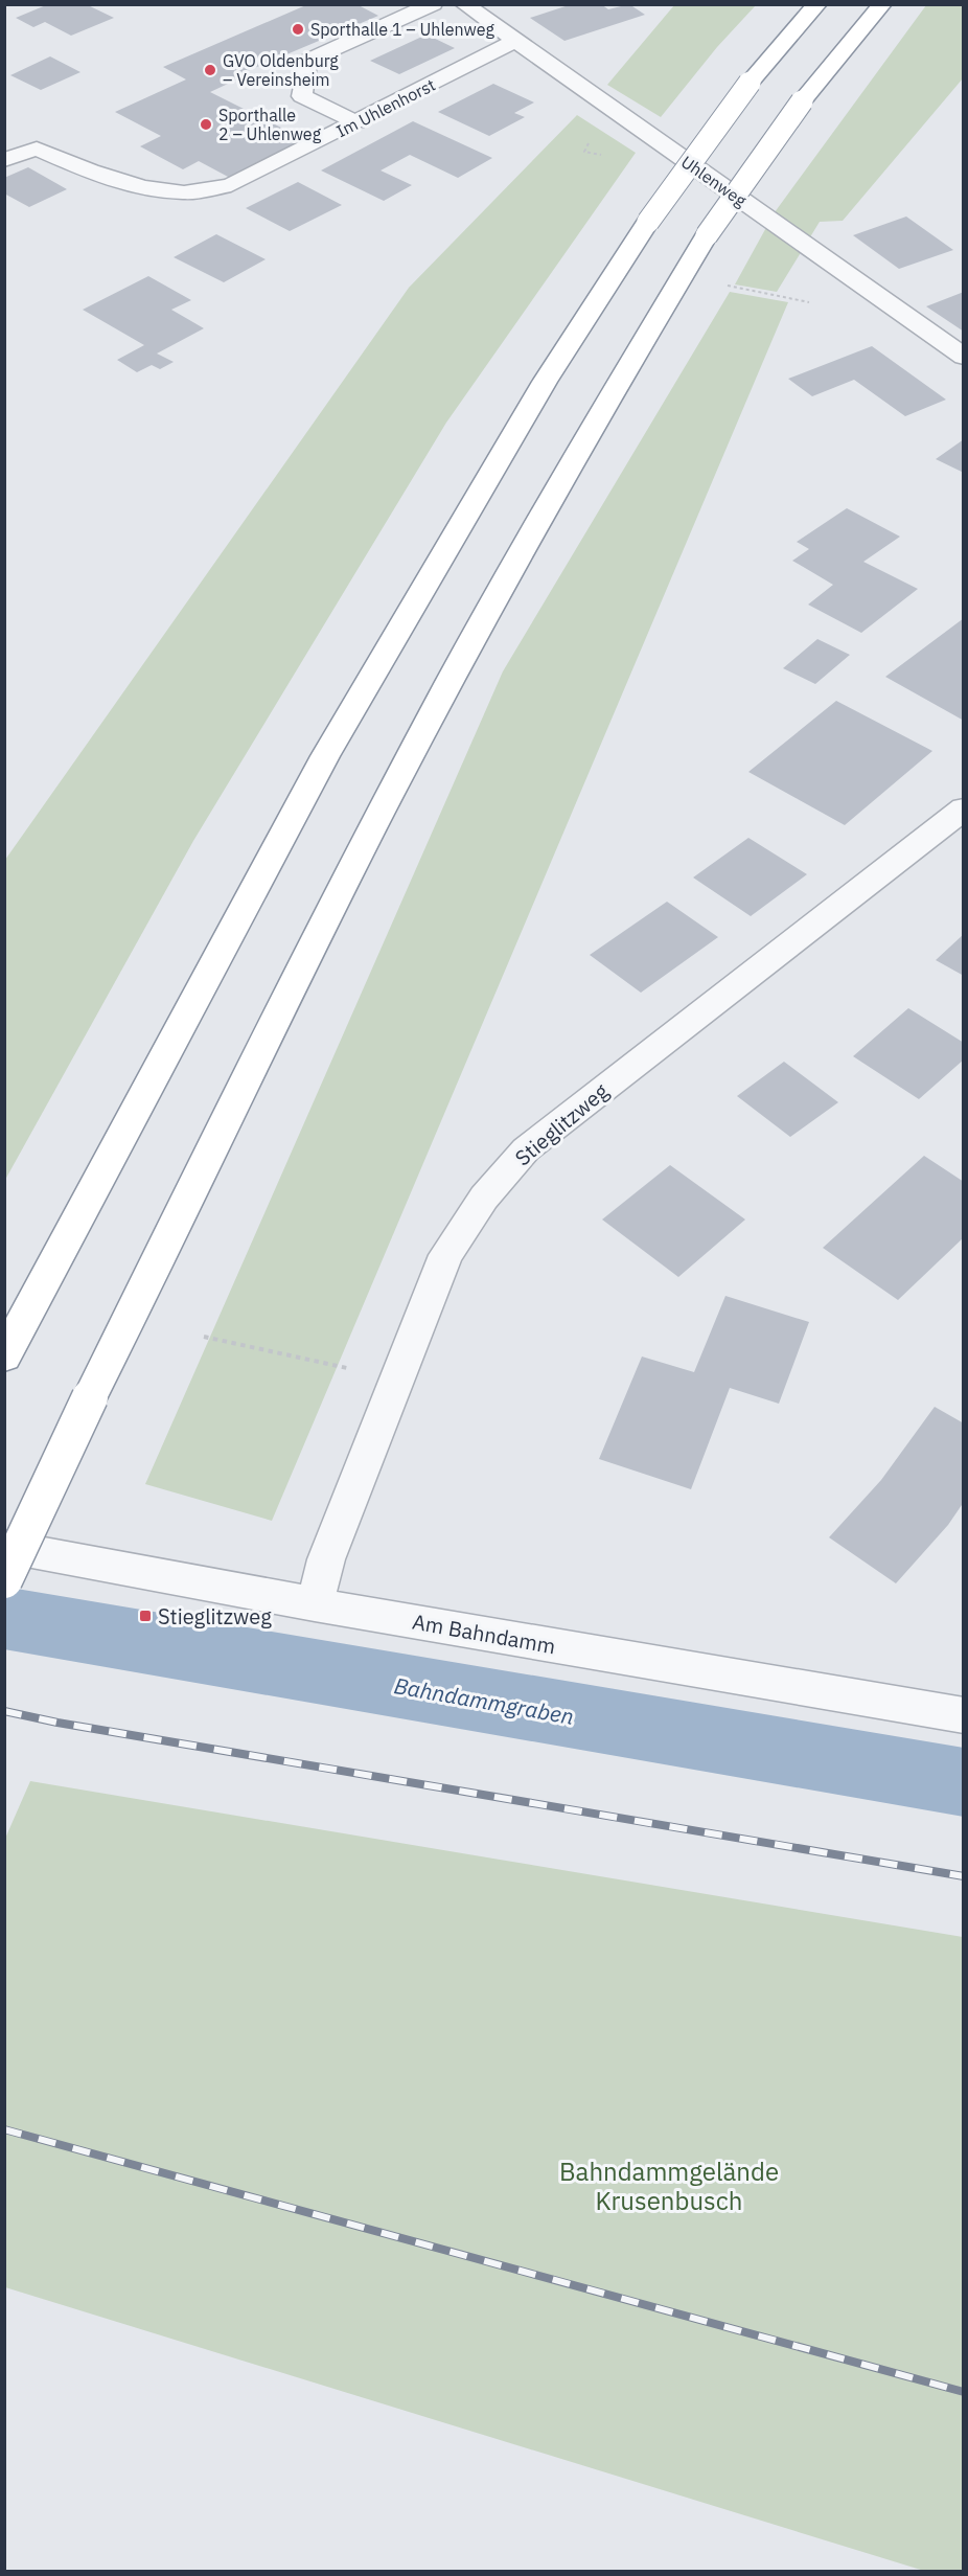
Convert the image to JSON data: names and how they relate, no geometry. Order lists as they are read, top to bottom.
{
  "streets": {
    "street": [
      "Im Uhlenhorst",
      "Uhlenweg",
      "Stieglitzweg",
      "Am Bahndamm"
    ]
  },
  "crossings": [
    ["Im Uhlenhorst", "Uhlenweg"],
    ["Stieglitzweg", "Am Bahndamm"]
  ],
  "water": ["Bahndammgraben"],
  "parks": ["Bahndammgelände Krusenbusch"],
  "places": {
    "other": ["Sporthalle 1 – Uhlenweg", "GVO Oldenburg – Vereinsheim", "Sporthalle 2 – Uhlenweg"],
    "transit": ["Stieglitzweg"]
  }
}
